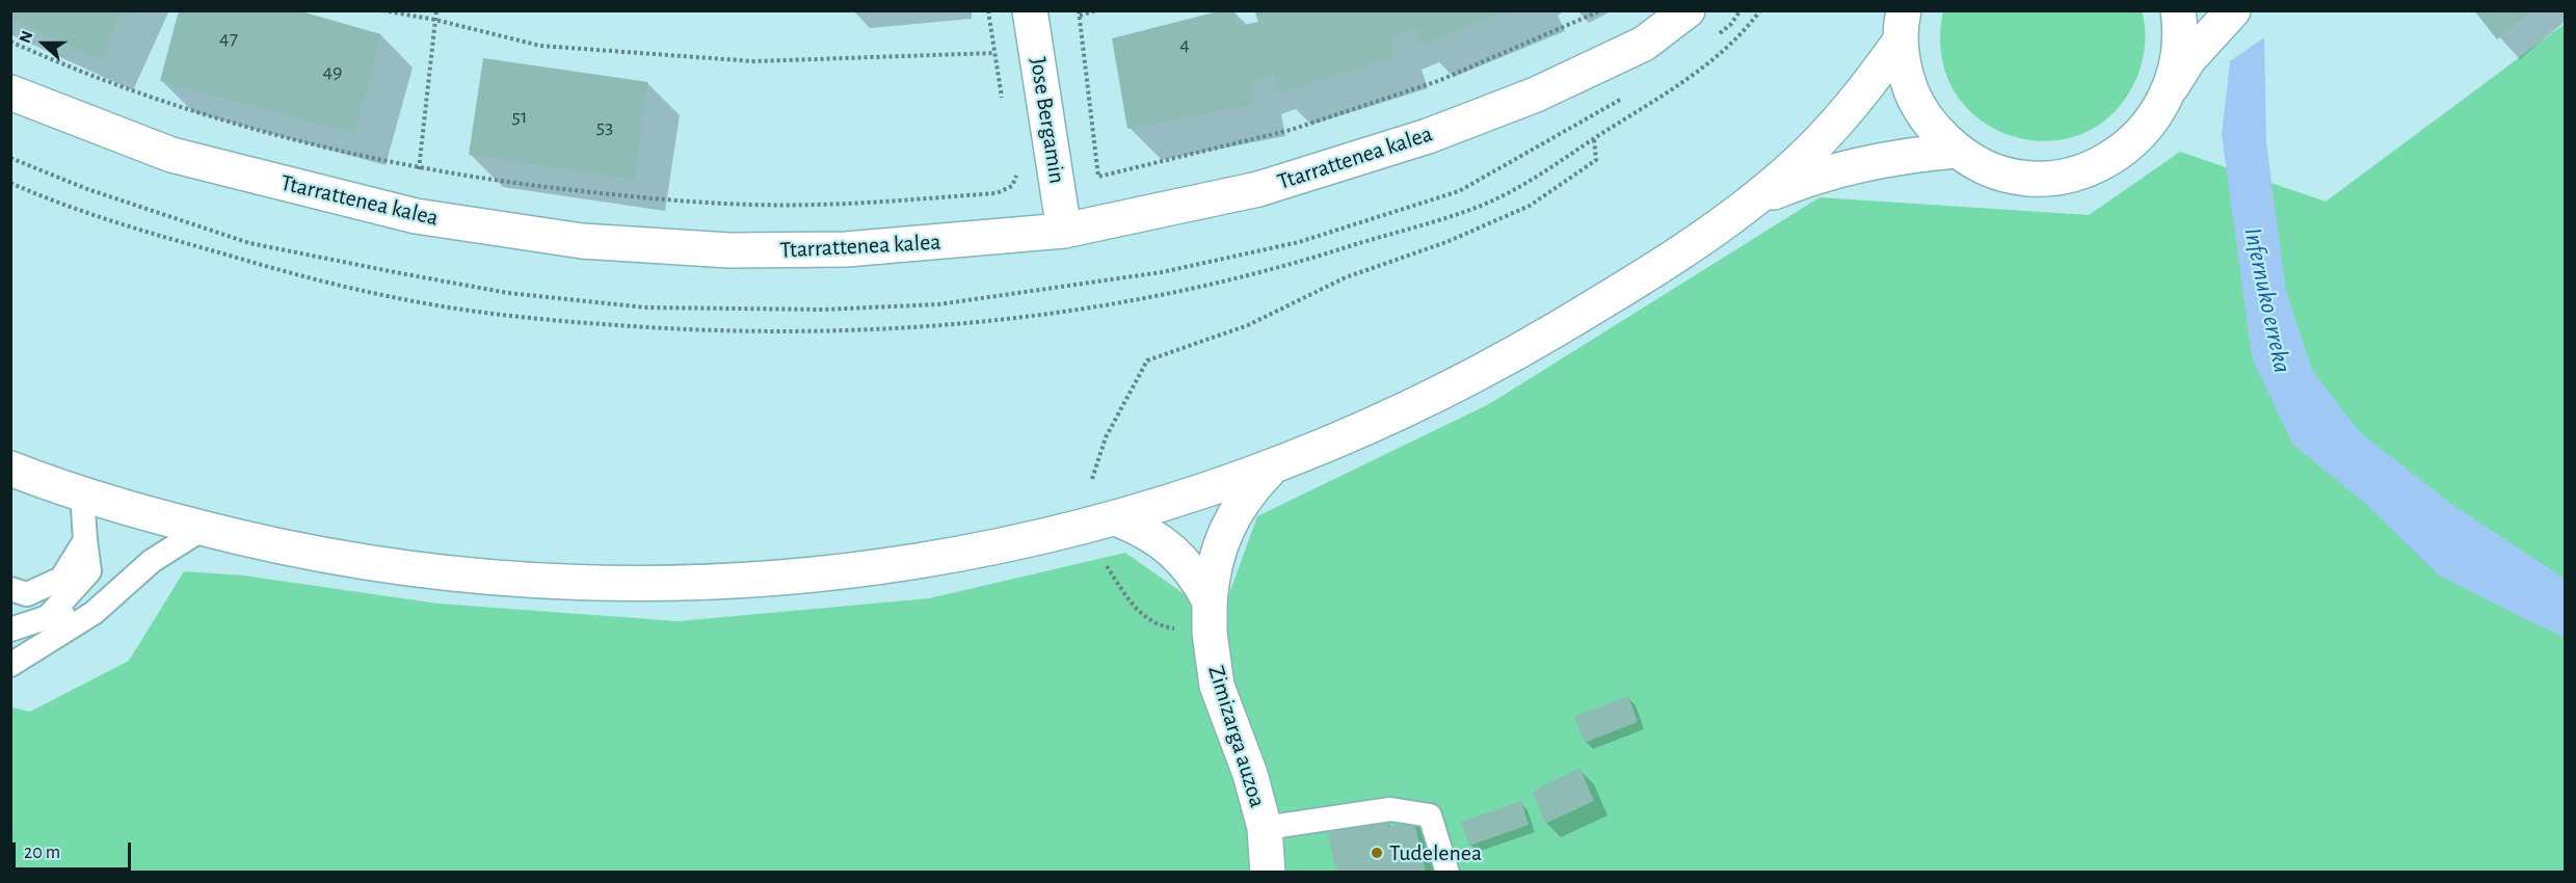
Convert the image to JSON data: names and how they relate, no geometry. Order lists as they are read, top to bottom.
{
  "streets": {
    "street": ["Jose Bergamin", "Ttarrattenea kalea", "Zimizarga auzoa"]
  },
  "crossings": [
    ["Jose Bergamin", "Ttarrattenea kalea"]
  ],
  "water": ["Infernuko erreka"],
  "places": ["Tudelenea"],
  "house_numbers": [
    "47",
    "4",
    "49",
    "51",
    "53"
  ],
  "scale_bar": "20 m",
  "north": "left"
}
